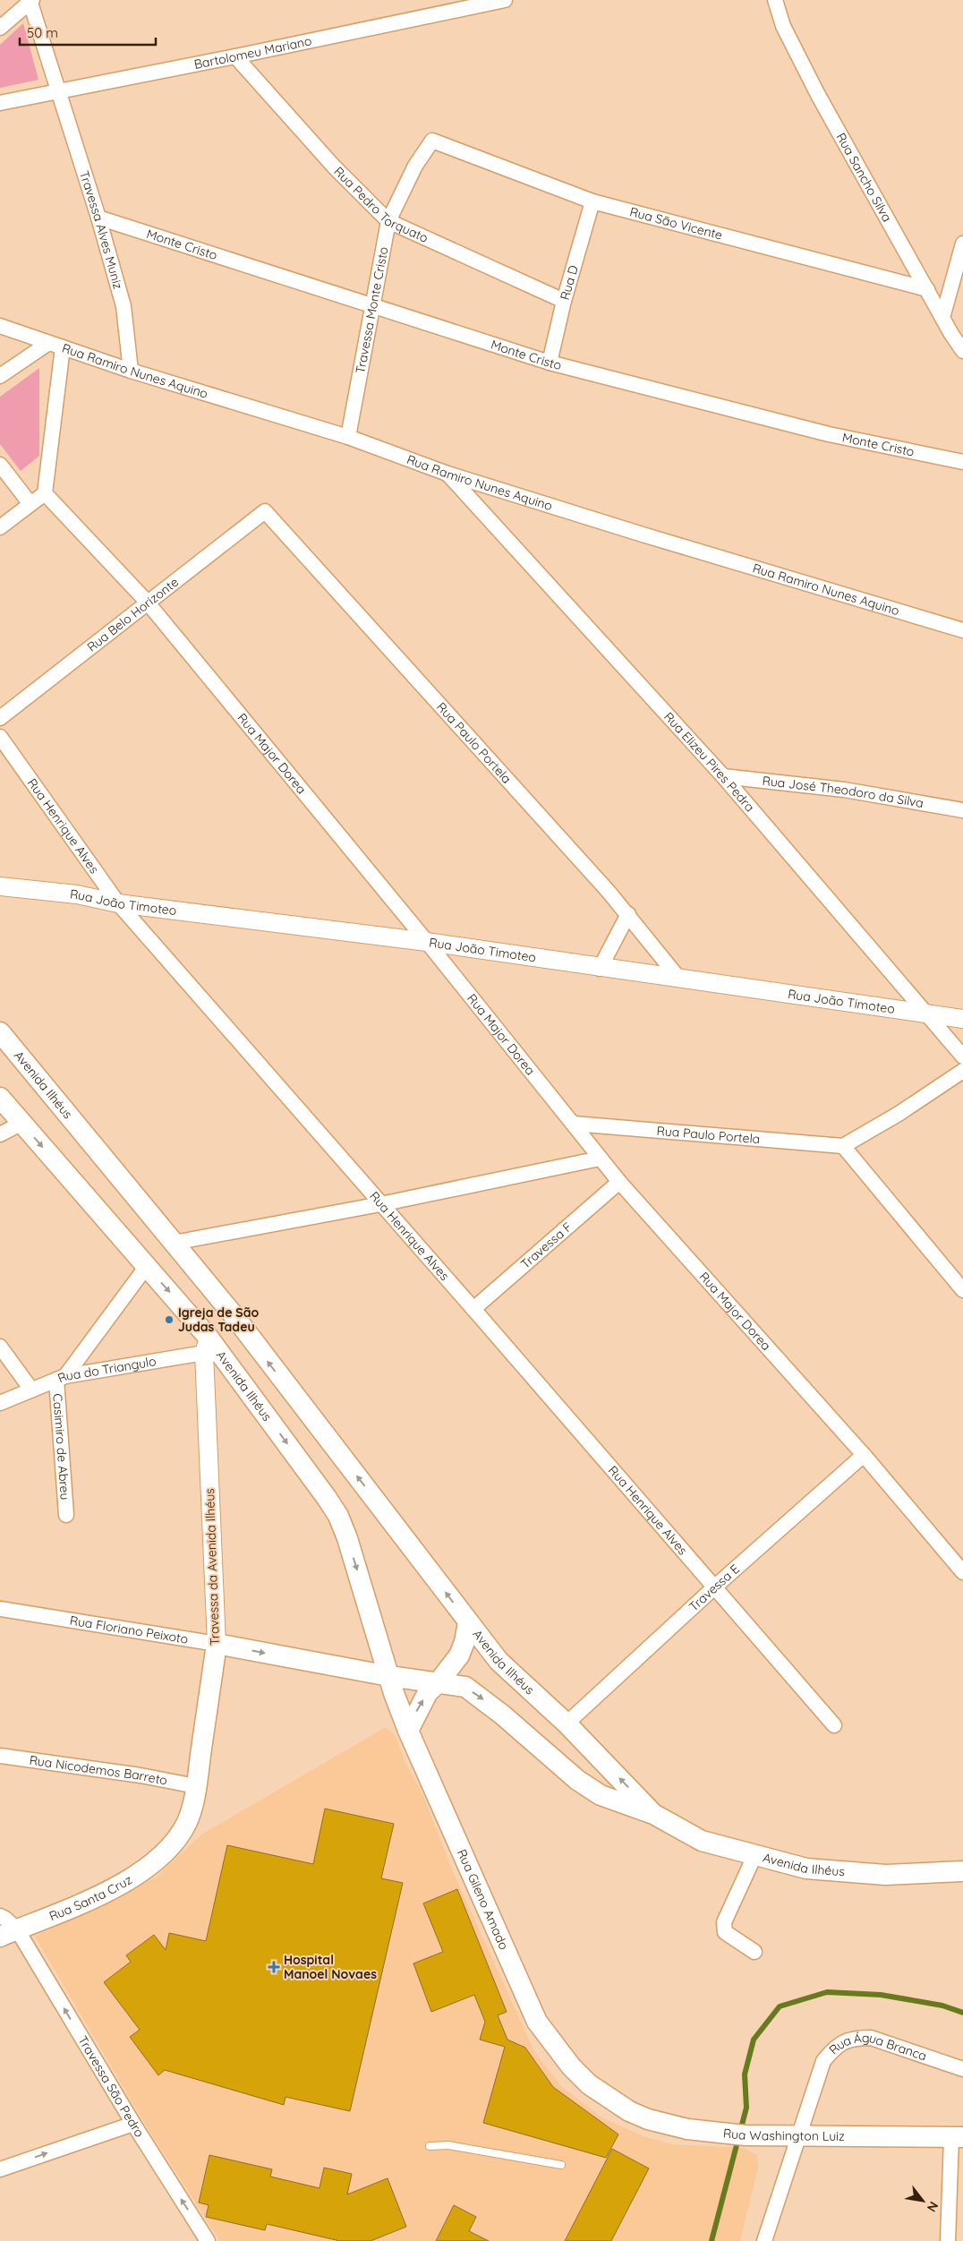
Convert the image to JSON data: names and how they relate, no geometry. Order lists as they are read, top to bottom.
{
  "streets": {
    "main road": [
      "Avenida Ilhéus",
      "Travessa da Avenida Ilhéus",
      "Rua Floriano Peixoto",
      "Rua Santa Cruz",
      "Rua Gileno Amado",
      "Rua Washington Luiz"
    ],
    "street": [
      "Bartolomeu Mariano",
      "Rua Sancho Silva",
      "Rua Pedro Torquato",
      "Rua São Vicente",
      "Travessa Alves Muniz",
      "Monte Cristo",
      "Rua D",
      "Travessa Monte Cristo",
      "Rua Ramiro Nunes Aquino",
      "Rua Belo Horizonte",
      "Rua Paulo Portela",
      "Rua Major Dorea",
      "Rua Elizeu Pires Pedra",
      "Rua José Theodoro da Silva",
      "Rua Henrique Alves",
      "Rua João Timoteo",
      "Travessa F",
      "Rua do Triangulo",
      "Casimiro de Abreu",
      "Travessa E",
      "Rua Nicodemos Barreto",
      "Rua Água Branca",
      "Travessa São Pedro"
    ]
  },
  "crossings": [
    ["Bartolomeu Mariano", "Rua Pedro Torquato"],
    ["Bartolomeu Mariano", "Travessa Alves Muniz"],
    ["Rua Sancho Silva", "Rua São Vicente"],
    ["Rua Pedro Torquato", "Rua D"],
    ["Rua Pedro Torquato", "Travessa Monte Cristo"],
    ["Rua São Vicente", "Rua D"],
    ["Rua São Vicente", "Travessa Monte Cristo"],
    ["Travessa Alves Muniz", "Monte Cristo"],
    ["Travessa Alves Muniz", "Rua Ramiro Nunes Aquino"],
    ["Monte Cristo", "Rua D"],
    ["Monte Cristo", "Travessa Monte Cristo"],
    ["Travessa Monte Cristo", "Rua Ramiro Nunes Aquino"],
    ["Rua Ramiro Nunes Aquino", "Rua Elizeu Pires Pedra"],
    ["Rua Belo Horizonte", "Rua Paulo Portela"],
    ["Rua Belo Horizonte", "Rua Major Dorea"],
    ["Rua Paulo Portela", "Rua Major Dorea"],
    ["Rua Paulo Portela", "Rua João Timoteo"],
    ["Rua Major Dorea", "Rua João Timoteo"],
    ["Rua Major Dorea", "Travessa F"],
    ["Rua Major Dorea", "Travessa E"],
    ["Rua Elizeu Pires Pedra", "Rua José Theodoro da Silva"],
    ["Rua Elizeu Pires Pedra", "Rua João Timoteo"],
    ["Rua Henrique Alves", "Rua João Timoteo"],
    ["Rua Henrique Alves", "Travessa F"],
    ["Rua Henrique Alves", "Travessa E"],
    ["Avenida Ilhéus", "Rua do Triangulo"],
    ["Avenida Ilhéus", "Travessa da Avenida Ilhéus"],
    ["Avenida Ilhéus", "Travessa E"],
    ["Avenida Ilhéus", "Rua Floriano Peixoto"],
    ["Avenida Ilhéus", "Rua Gileno Amado"],
    ["Rua do Triangulo", "Casimiro de Abreu"],
    ["Rua do Triangulo", "Travessa da Avenida Ilhéus"],
    ["Travessa da Avenida Ilhéus", "Rua Floriano Peixoto"],
    ["Travessa da Avenida Ilhéus", "Rua Nicodemos Barreto"],
    ["Travessa da Avenida Ilhéus", "Rua Santa Cruz"],
    ["Rua Floriano Peixoto", "Rua Gileno Amado"],
    ["Rua Santa Cruz", "Travessa São Pedro"],
    ["Rua Gileno Amado", "Rua Washington Luiz"],
    ["Rua Água Branca", "Rua Washington Luiz"]
  ],
  "one_way": ["Rua Floriano Peixoto", "Travessa São Pedro"],
  "places": {
    "other": ["Igreja de São Judas Tadeu"],
    "health": ["Hospital Manoel Novaes"]
  },
  "scale_bar": "50 m",
  "north": "bottom right"
}
